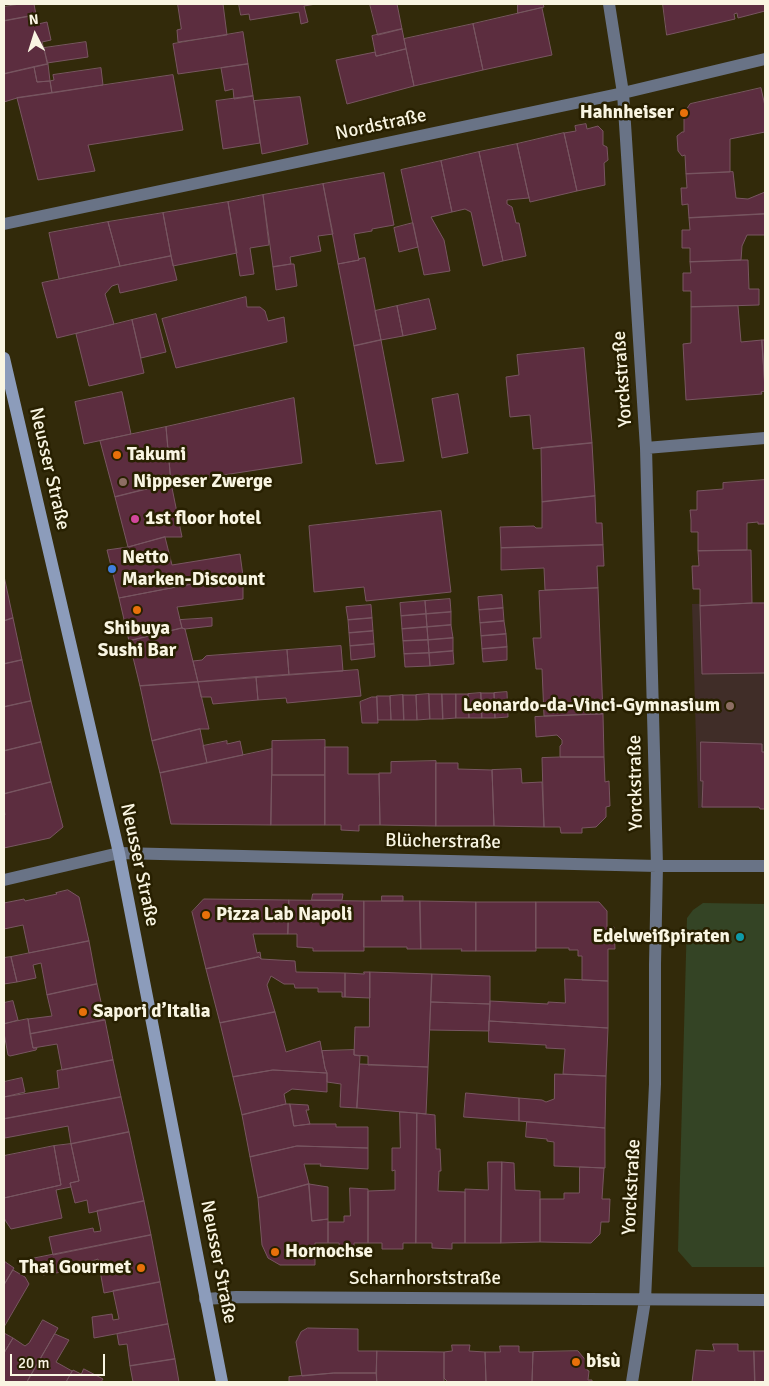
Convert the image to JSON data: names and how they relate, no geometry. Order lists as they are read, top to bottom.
{
  "streets": {
    "main road": ["Neusser Straße"],
    "street": [
      "Nordstraße",
      "Yorckstraße",
      "Blücherstraße",
      "Scharnhorststraße"
    ]
  },
  "crossings": [
    ["Nordstraße", "Yorckstraße"],
    ["Yorckstraße", "Blücherstraße"],
    ["Yorckstraße", "Scharnhorststraße"],
    ["Neusser Straße", "Blücherstraße"],
    ["Neusser Straße", "Scharnhorststraße"]
  ],
  "places": [
    "Hahnheiser",
    "Takumi",
    "Nippeser Zwerge",
    "1st floor hotel",
    "Netto Marken-Discount",
    "Shibuya Sushi Bar",
    "Leonardo-da-Vinci-Gymnasium",
    "Pizza Lab Napoli",
    "Edelweißpiraten",
    "Sapori d’Italia",
    "Hornochse",
    "Thai Gourmet",
    "bisù"
  ],
  "scale_bar": "20 m",
  "north": "top"
}
